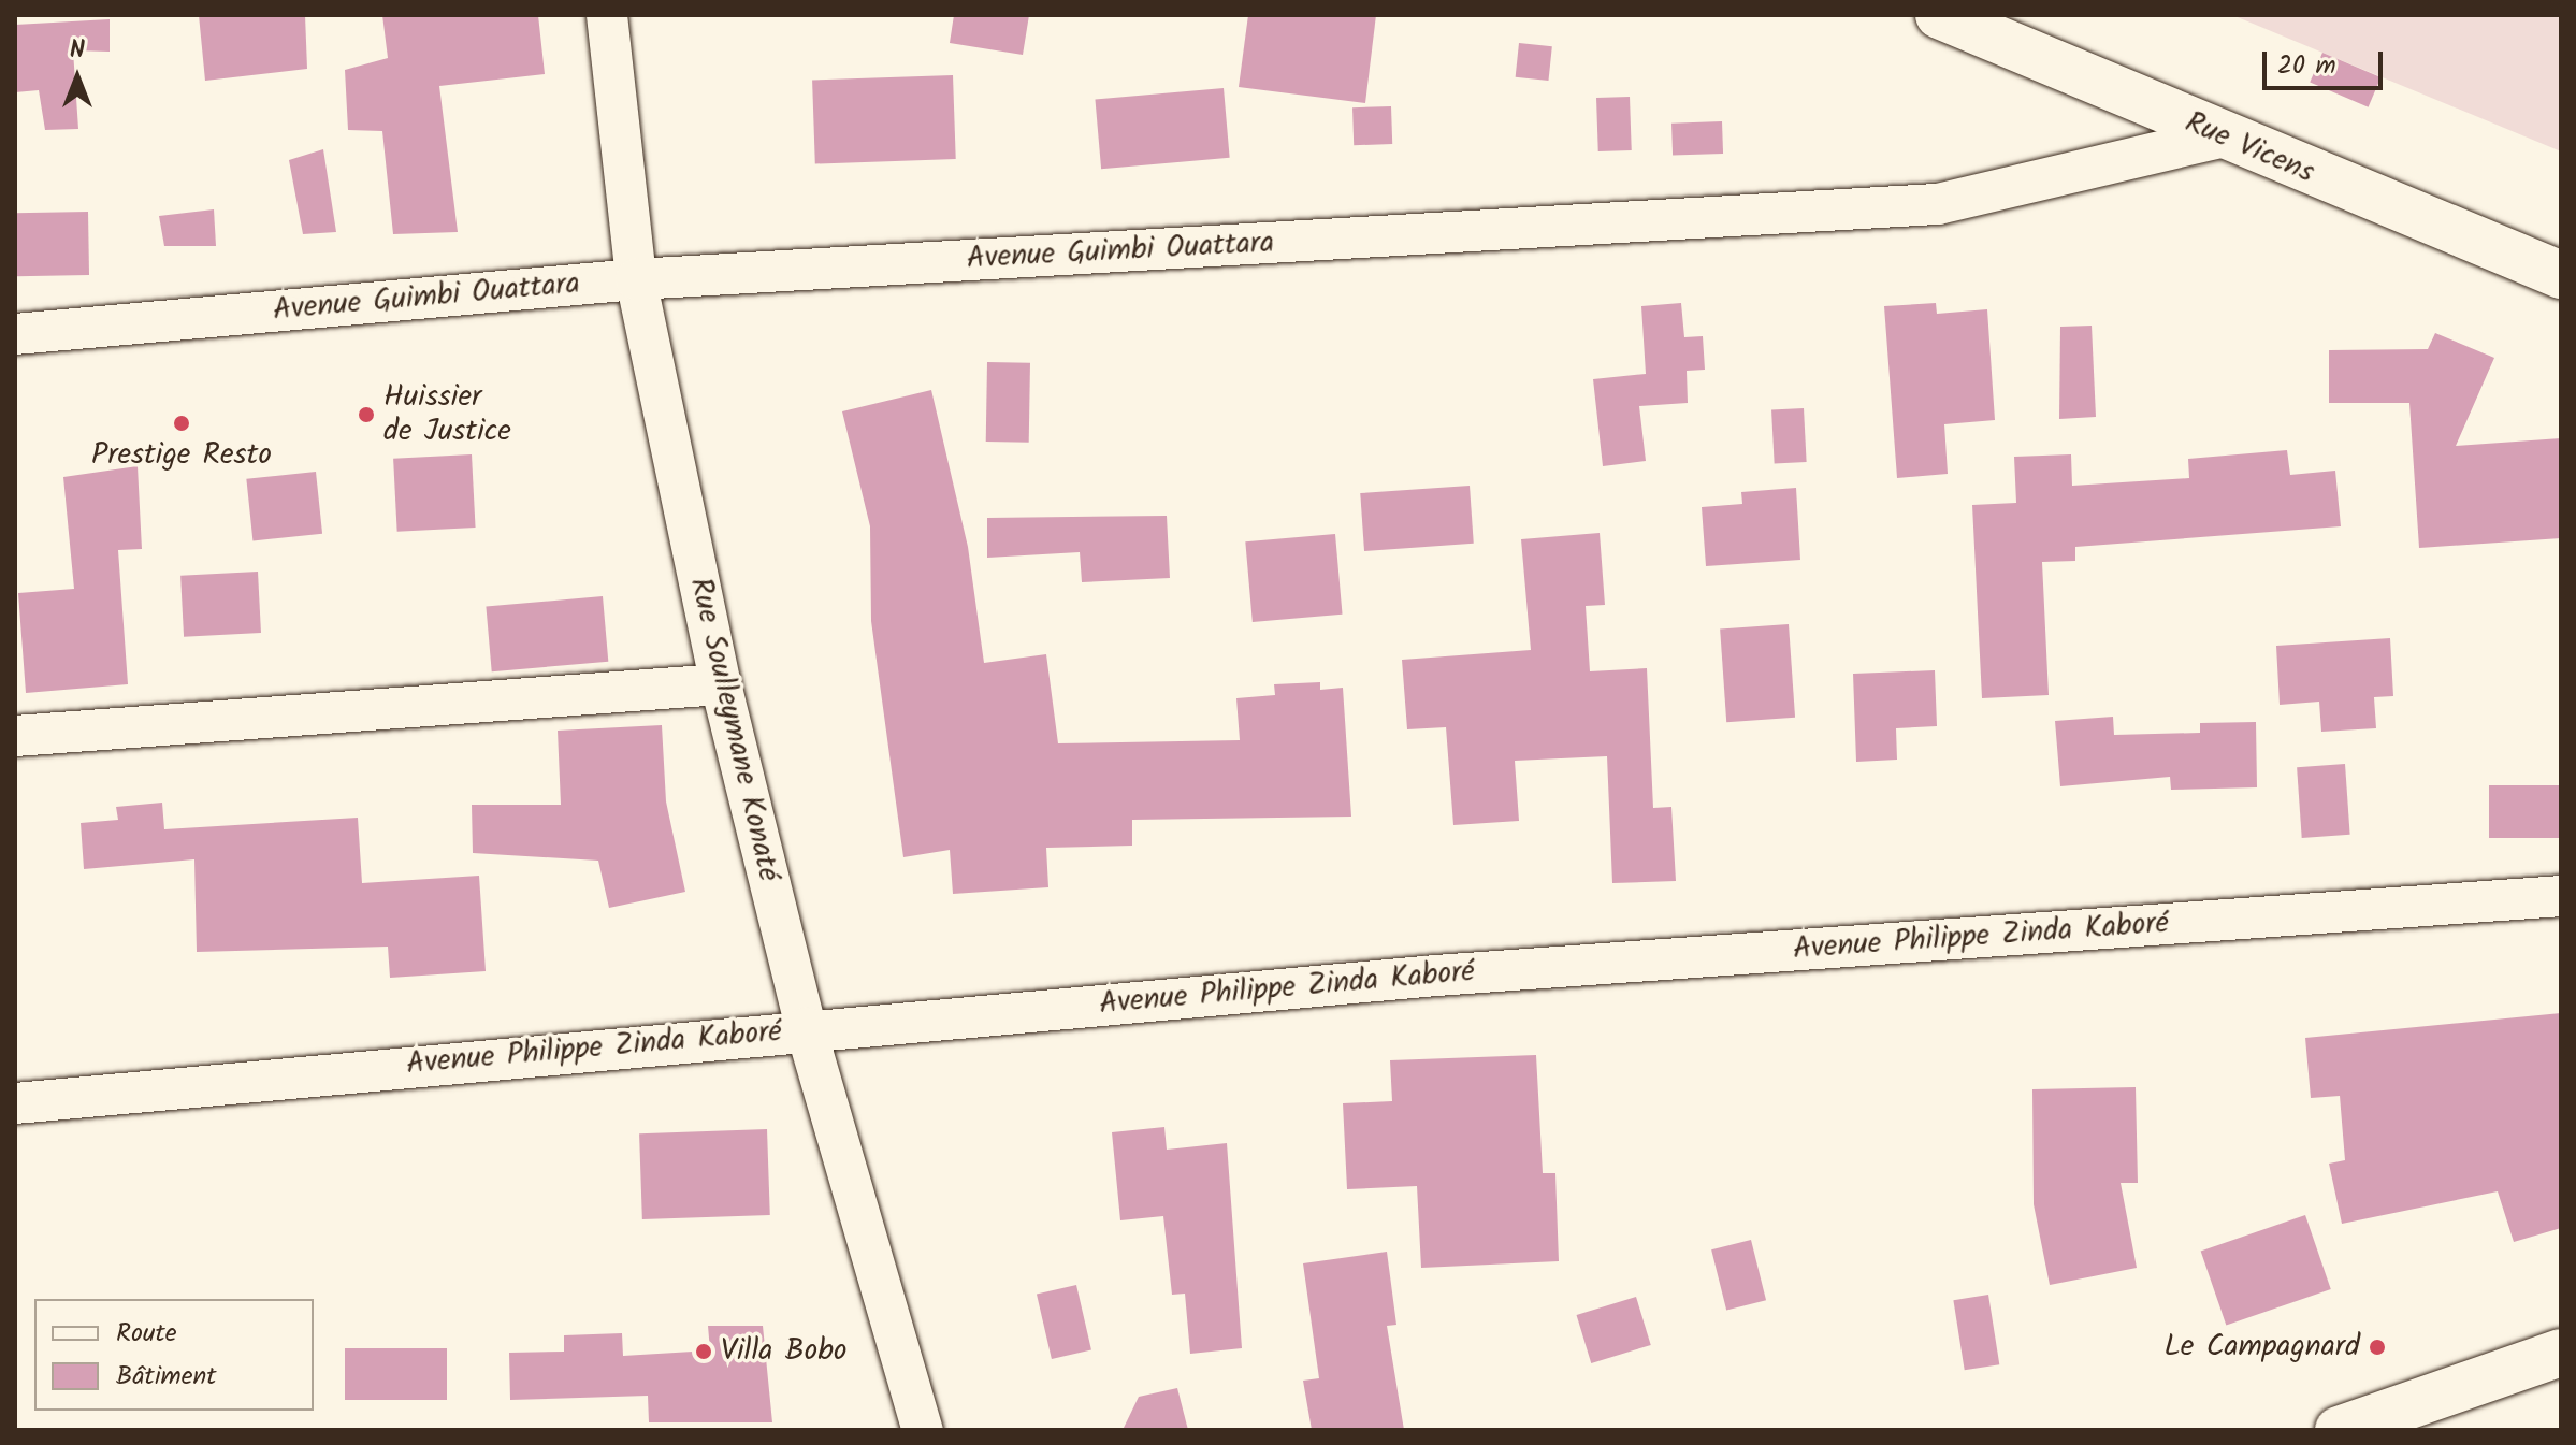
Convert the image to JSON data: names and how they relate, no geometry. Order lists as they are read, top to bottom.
{
  "streets": {
    "main road": ["Rue Vicens"],
    "street": ["Avenue Guimbi Ouattara", "Rue Soulleymane Konaté", "Avenue Philippe Zinda Kaboré"]
  },
  "crossings": [
    ["Rue Vicens", "Avenue Guimbi Ouattara"],
    ["Avenue Guimbi Ouattara", "Rue Soulleymane Konaté"],
    ["Rue Soulleymane Konaté", "Avenue Philippe Zinda Kaboré"]
  ],
  "places": [
    "Huissier de Justice",
    "Prestige Resto",
    "Le Campagnard",
    "Villa Bobo"
  ],
  "legend": ["Route", "Bâtiment"],
  "scale_bar": "20 m",
  "north": "top"
}
